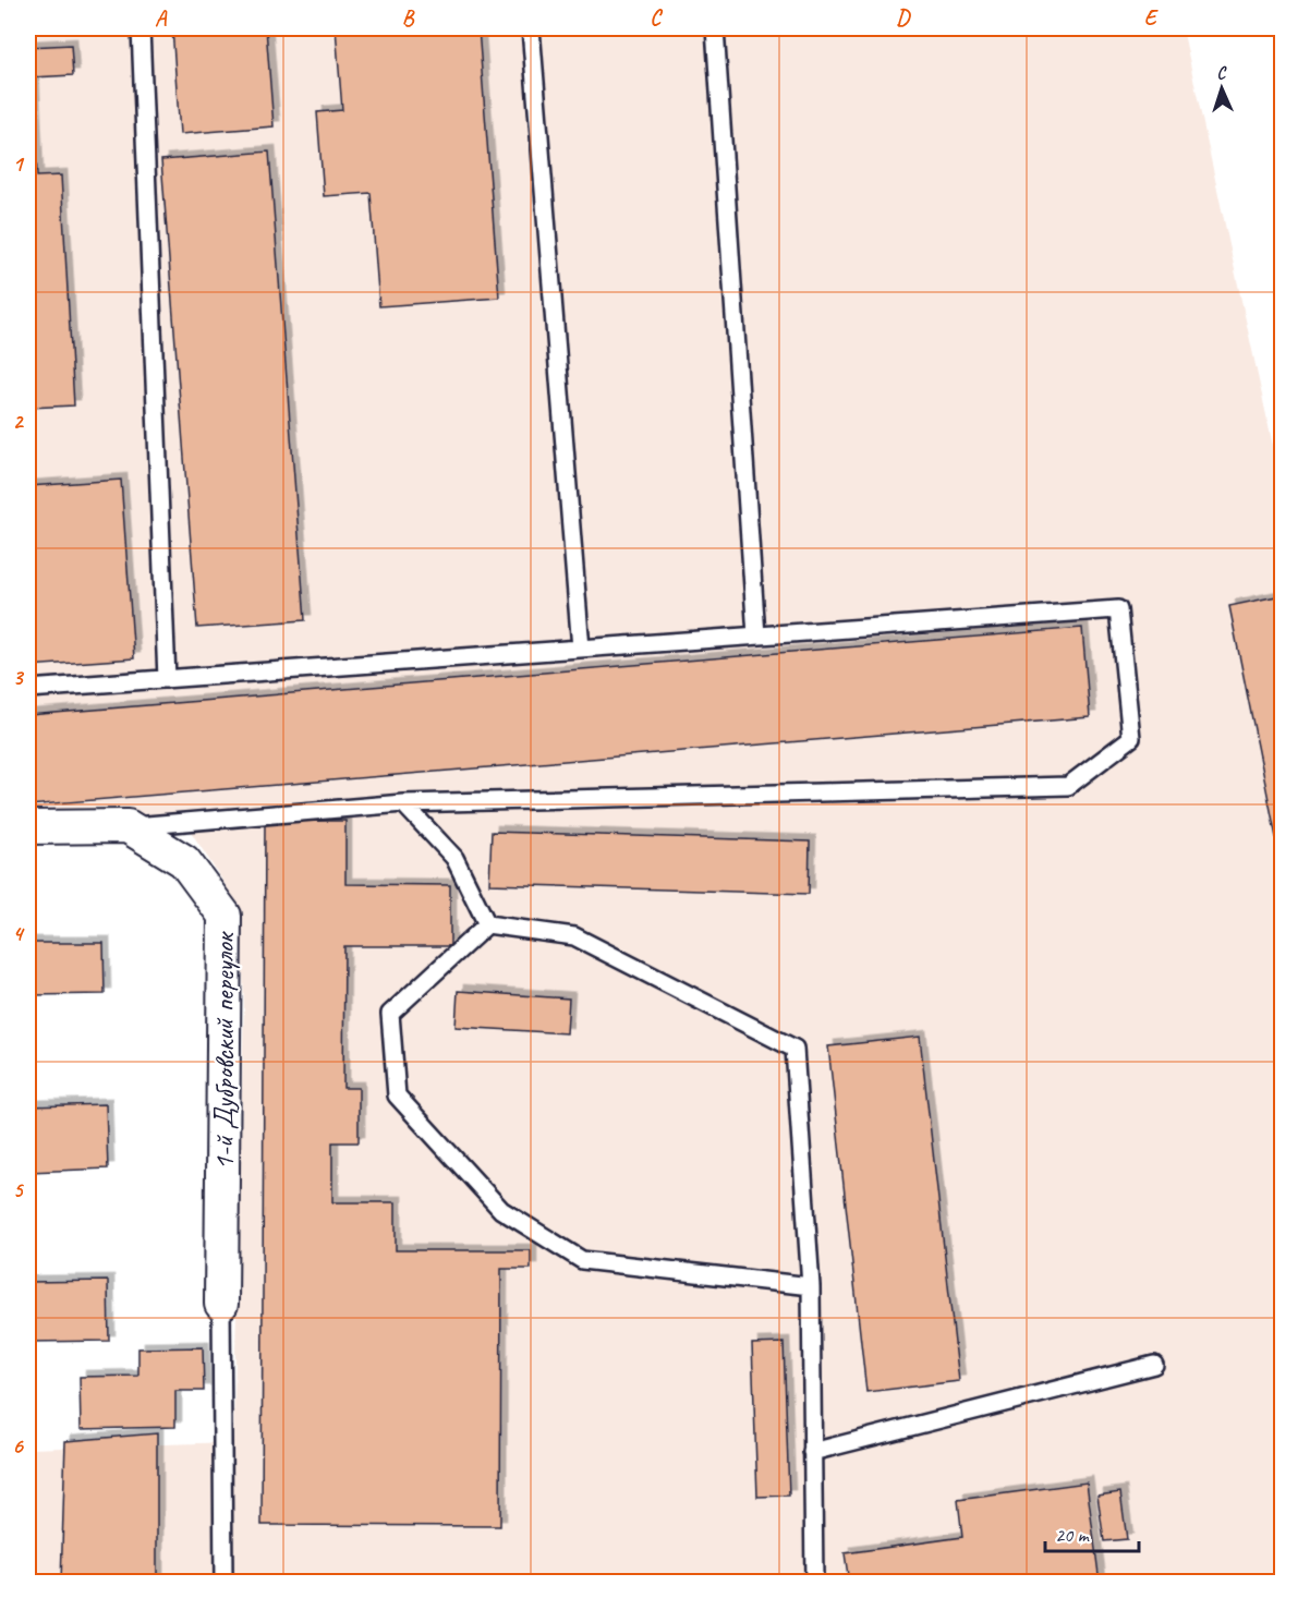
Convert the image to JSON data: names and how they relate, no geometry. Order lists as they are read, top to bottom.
{
  "streets": {
    "street": ["1-й Дубровский переулок"]
  },
  "scale_bar": "20 m",
  "north": "top",
  "grid": {
    "columns": [
      "A",
      "B",
      "C",
      "D",
      "E"
    ],
    "rows": [
      "1",
      "2",
      "3",
      "4",
      "5",
      "6"
    ]
  }
}
